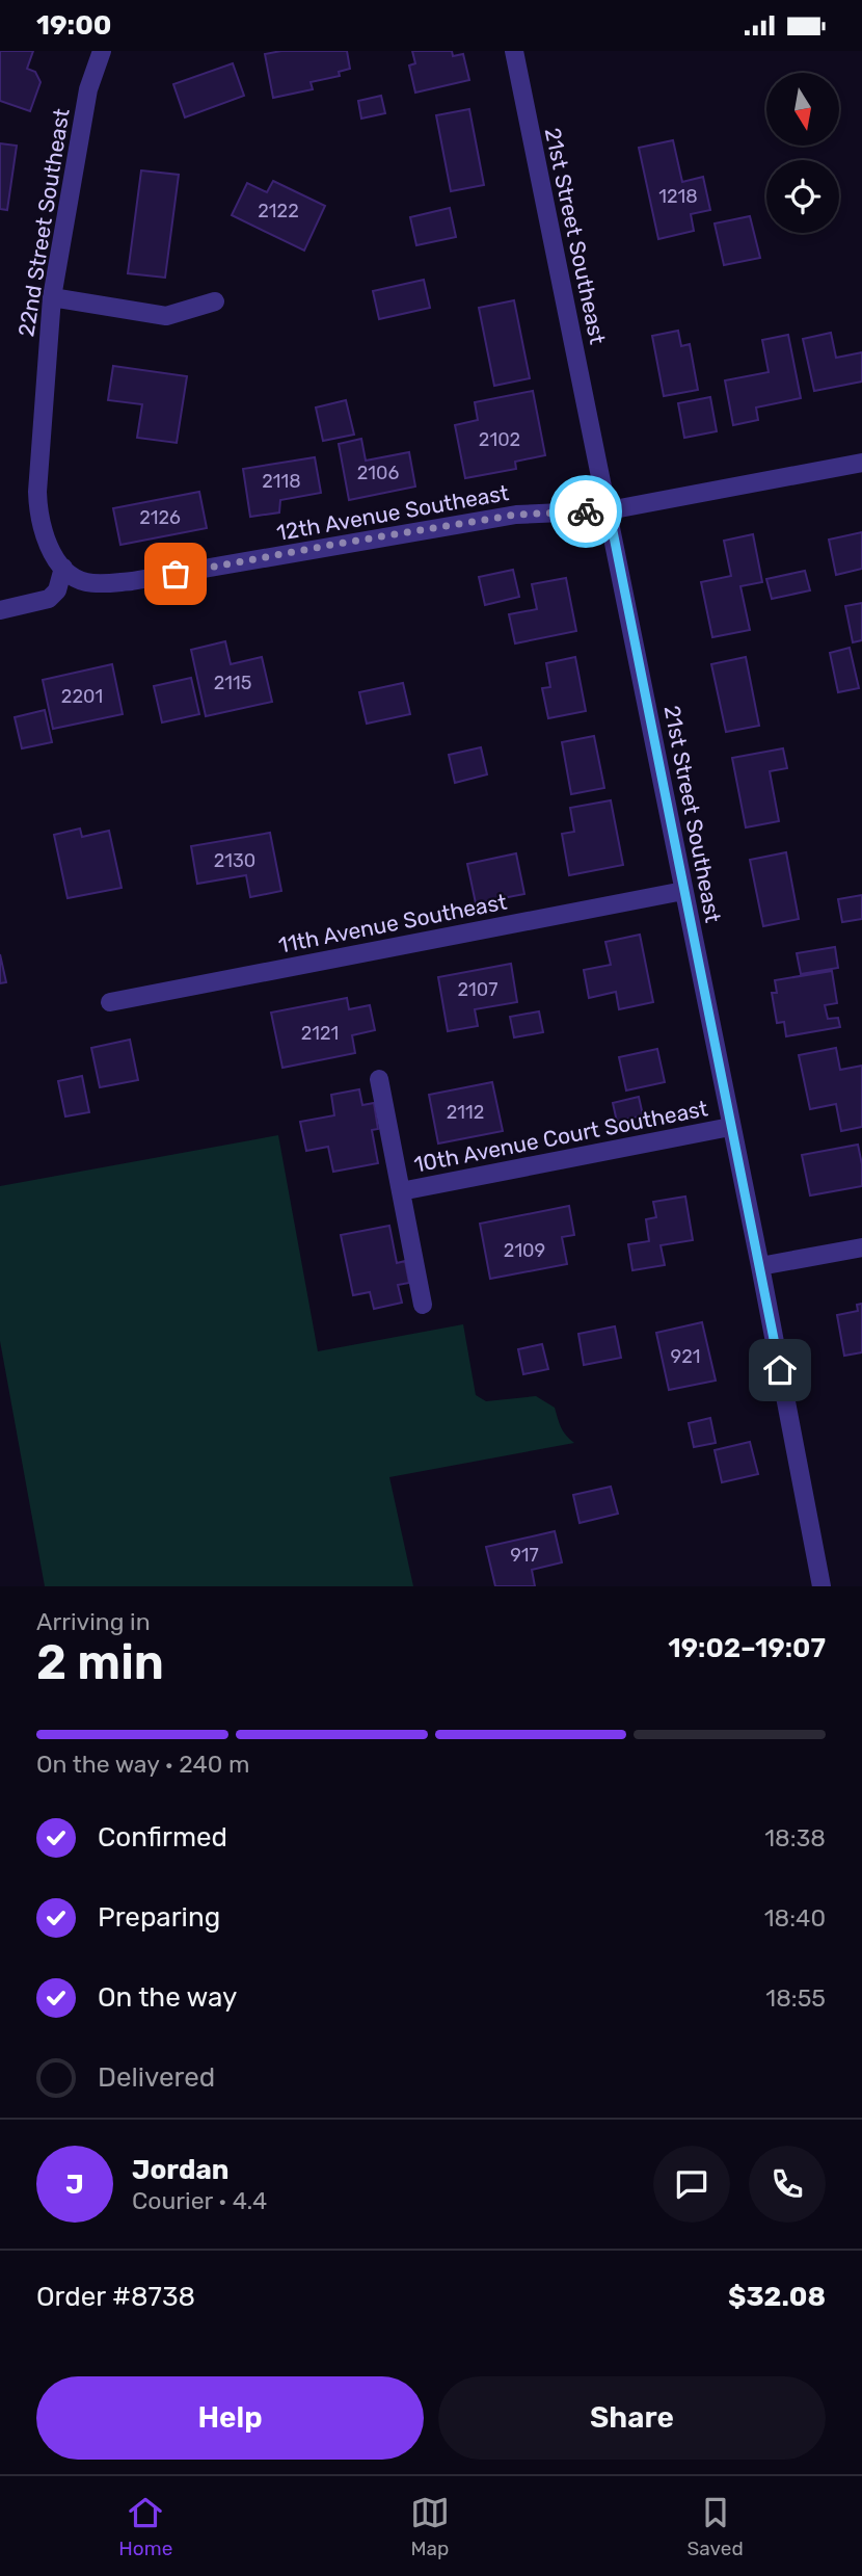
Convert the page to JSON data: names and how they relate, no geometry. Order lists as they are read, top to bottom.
{
  "streets": {
    "street": [
      "22nd Street Southeast",
      "21st Street Southeast",
      "12th Avenue Southeast",
      "11th Avenue Southeast",
      "10th Avenue Court Southeast"
    ]
  },
  "crossings": [
    ["22nd Street Southeast", "12th Avenue Southeast"],
    ["21st Street Southeast", "12th Avenue Southeast"],
    ["21st Street Southeast", "11th Avenue Southeast"],
    ["21st Street Southeast", "10th Avenue Court Southeast"]
  ],
  "house_numbers": [
    "1218",
    "2122",
    "2102",
    "2106",
    "2118",
    "2126",
    "2115",
    "2201",
    "2130",
    "2107",
    "2121",
    "2112",
    "2109",
    "921",
    "917"
  ],
  "north": "bottom",
  "page": {
    "status": "19:00",
    "heading": ["2 min", "Arriving in", "19:02–19:07"],
    "panel": [
      "Jordan",
      "Courier · 4.4",
      "Order #8738",
      "$32.08"
    ],
    "bar": "On the way · 240 m",
    "list": [
      ["Confirmed", "18:38"],
      ["Preparing", "18:40"],
      ["On the way", "18:55"],
      "Delivered"
    ],
    "round": "J",
    "buttons": ["Help", "Share"],
    "tabs": ["Home", "Map", "Saved"]
  }
}
